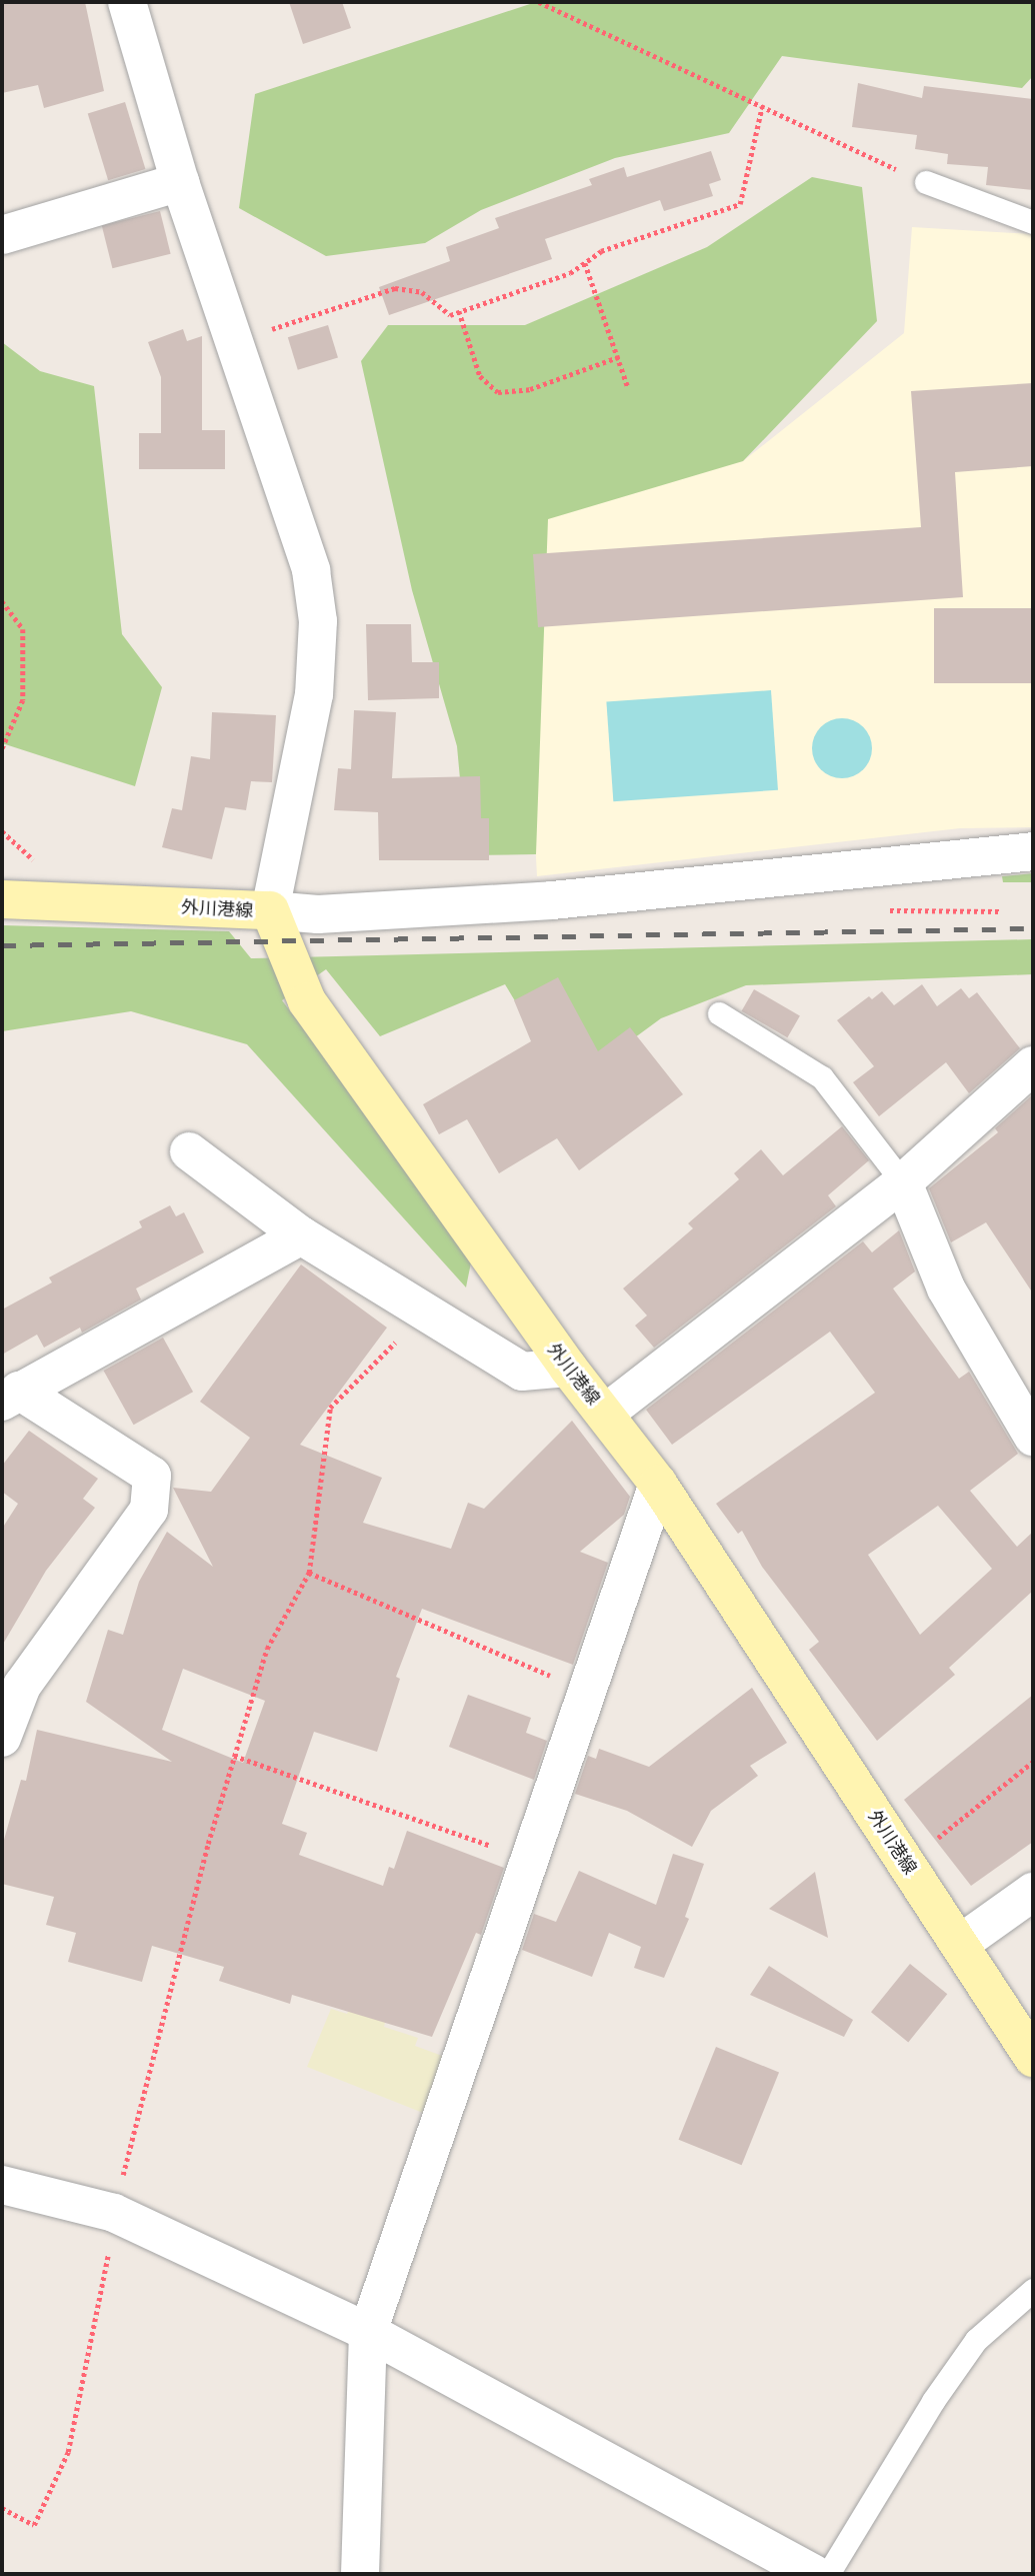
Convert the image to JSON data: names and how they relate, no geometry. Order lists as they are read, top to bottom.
{
  "streets": {
    "main road": ["外川港線"]
  }
}
